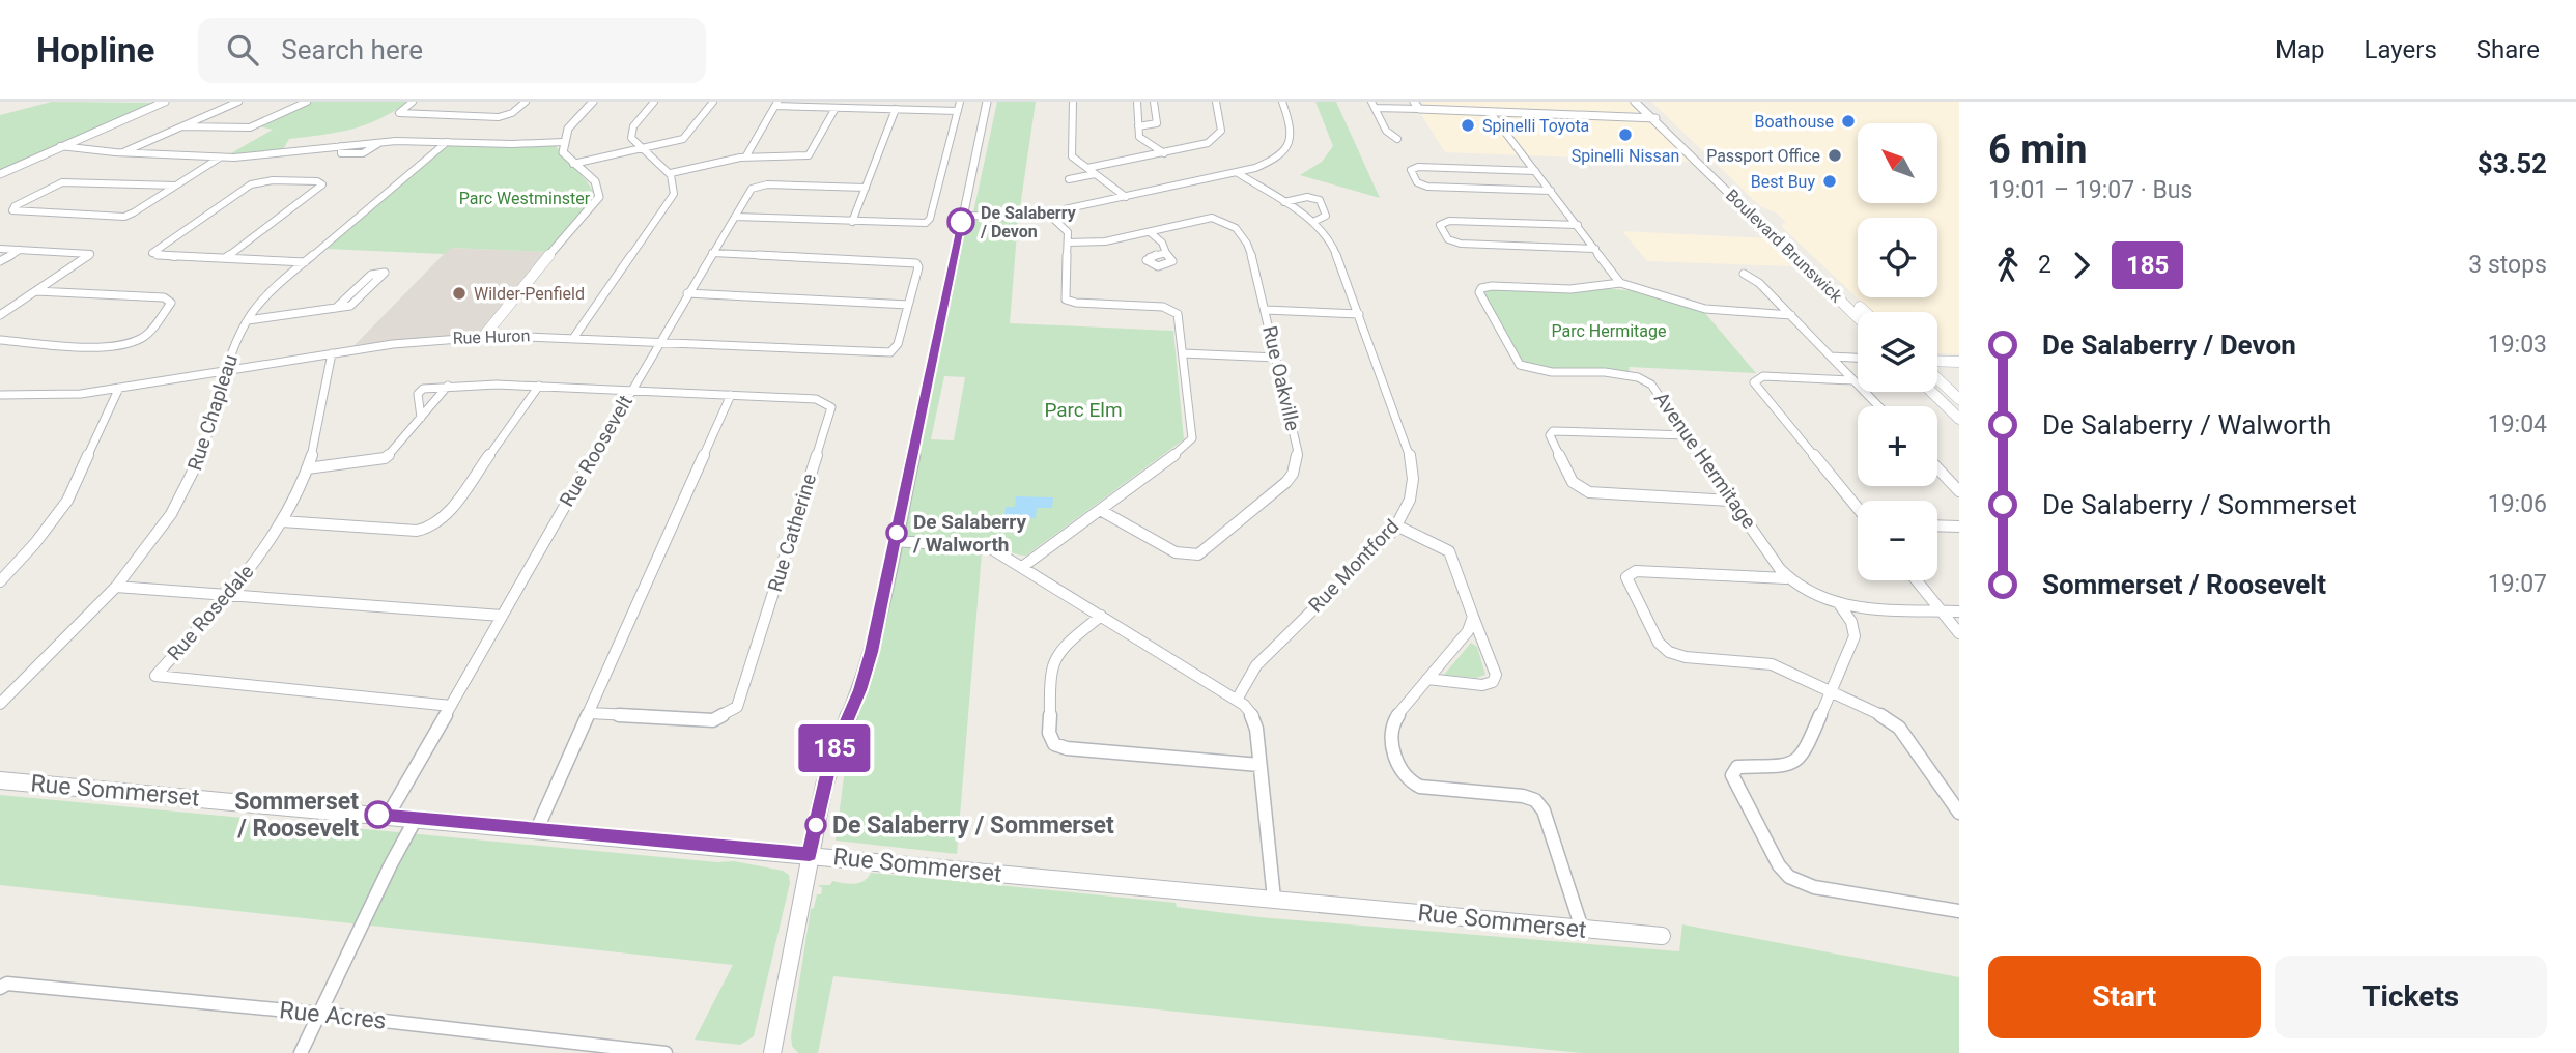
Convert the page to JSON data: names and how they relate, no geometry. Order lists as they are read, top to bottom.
{
  "streets": {
    "street": [
      "Boulevard Brunswick",
      "Rue Huron",
      "Rue Oakville",
      "Rue Chapleau",
      "Rue Roosevelt",
      "Avenue Hermitage",
      "Rue Catherine",
      "Rue Montford",
      "Rue Rosedale",
      "Rue Sommerset",
      "Rue Acres"
    ]
  },
  "crossings": [
    ["Rue Huron", "Rue Chapleau"],
    ["Rue Huron", "Rue Roosevelt"],
    ["Rue Huron", "Rue Rosedale"],
    ["Rue Roosevelt", "Rue Catherine"],
    ["Rue Roosevelt", "Rue Rosedale"],
    ["Rue Roosevelt", "Rue Sommerset"]
  ],
  "parks": ["Parc Westminster", "Parc Hermitage", "Parc Elm"],
  "places": [
    "Boathouse",
    "Spinelli Toyota",
    "Spinelli Nissan",
    "Passport Office",
    "Best Buy",
    "De Salaberry / Devon",
    "Wilder-Penfield",
    "De Salaberry / Walworth",
    "Sommerset / Roosevelt",
    "De Salaberry / Sommerset"
  ],
  "lines": ["bus line 185"],
  "north": "top left",
  "page": {
    "header": "Hopline",
    "search": "Search here",
    "nav": ["Map", "Layers", "Share"],
    "on_map": "185",
    "heading": ["6 min", "19:01 – 19:07 · Bus", "$3.52"],
    "map_buttons": ["+", "−"],
    "legs": ["2", "185", "3 stops"],
    "list": [
      {
        "name": "De Salaberry / Devon",
        "value": "19:03"
      },
      {
        "name": "De Salaberry / Walworth",
        "value": "19:04"
      },
      {
        "name": "De Salaberry / Sommerset",
        "value": "19:06"
      },
      {
        "name": "Sommerset / Roosevelt",
        "value": "19:07"
      }
    ],
    "buttons": ["Start", "Tickets"]
  }
}
